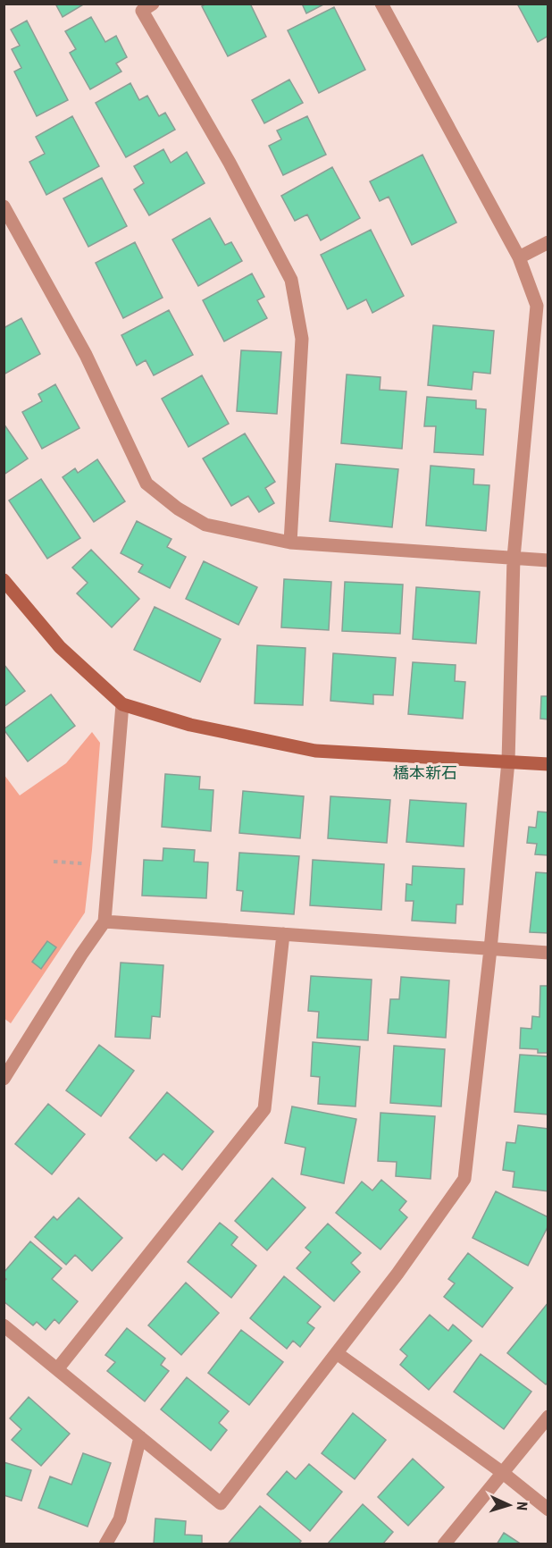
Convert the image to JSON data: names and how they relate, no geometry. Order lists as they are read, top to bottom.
{
  "districts": ["橋本新石"],
  "north": "right"
}
